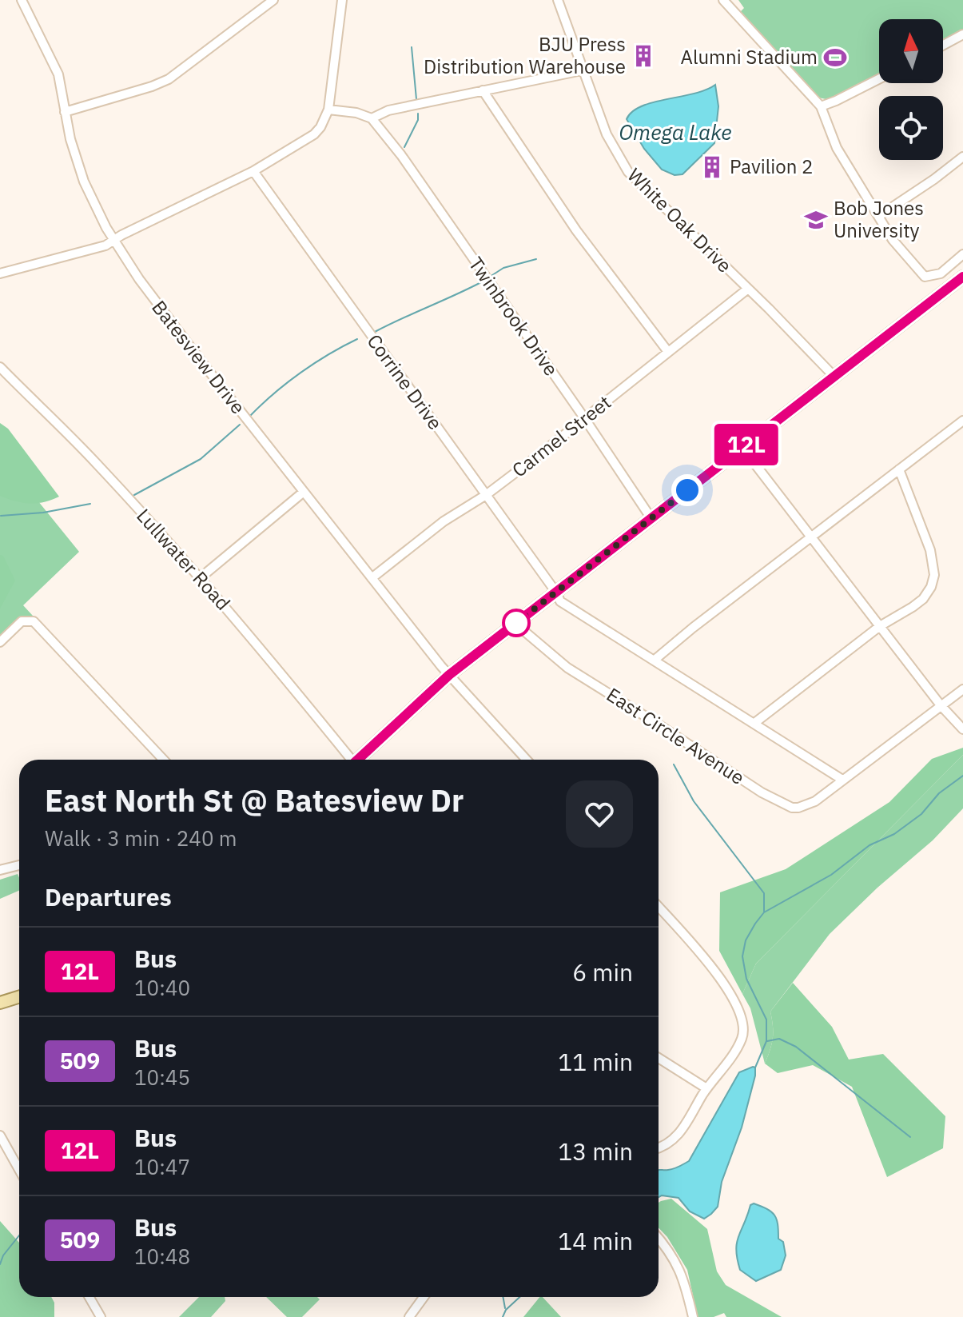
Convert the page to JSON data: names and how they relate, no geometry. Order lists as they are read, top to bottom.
{
  "streets": {
    "street": [
      "White Oak Drive",
      "Twinbrook Drive",
      "Batesview Drive",
      "Corrine Drive",
      "Carmel Street",
      "Lullwater Road",
      "East Circle Avenue"
    ]
  },
  "crossings": [
    ["White Oak Drive", "Carmel Street"],
    ["Twinbrook Drive", "Carmel Street"],
    ["Batesview Drive", "Carmel Street"],
    ["Corrine Drive", "Carmel Street"],
    ["Corrine Drive", "East Circle Avenue"]
  ],
  "water": ["Omega Lake"],
  "places": {
    "building": ["BJU Press Distribution Warehouse", "Pavilion 2"],
    "sports": ["Alumni Stadium"],
    "school or university": ["Bob Jones University"]
  },
  "lines": ["bus line 12L"],
  "north": "top",
  "page": {
    "on_map": "12L",
    "heading": [
      ["East North St @ Batesview Dr", "Walk · 3 min · 240 m"],
      "Departures"
    ],
    "list": [
      {
        "mark": "12L",
        "name": "Bus",
        "note": "10:40",
        "value": "6 min"
      },
      {
        "mark": "509",
        "name": "Bus",
        "note": "10:45",
        "value": "11 min"
      },
      {
        "mark": "12L",
        "name": "Bus",
        "note": "10:47",
        "value": "13 min"
      },
      {
        "mark": "509",
        "name": "Bus",
        "note": "10:48",
        "value": "14 min"
      }
    ]
  }
}
